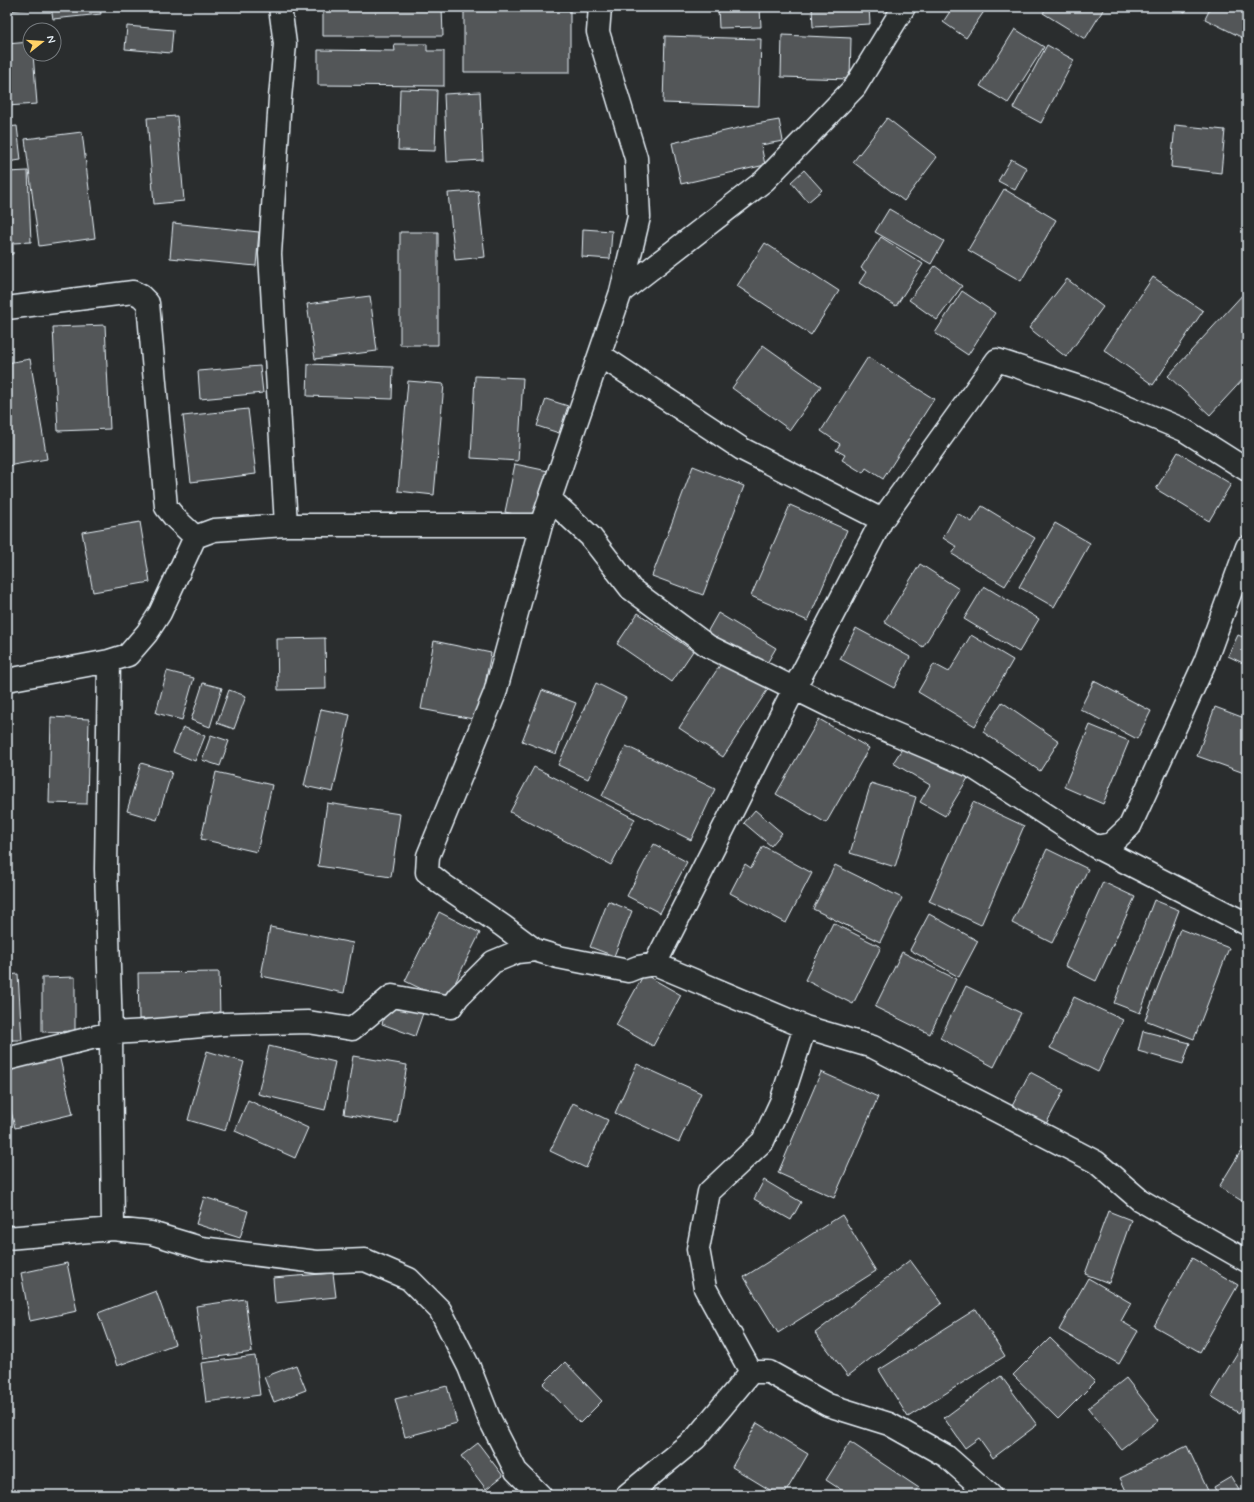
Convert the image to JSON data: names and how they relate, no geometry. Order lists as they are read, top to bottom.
{
  "north": "right"
}
